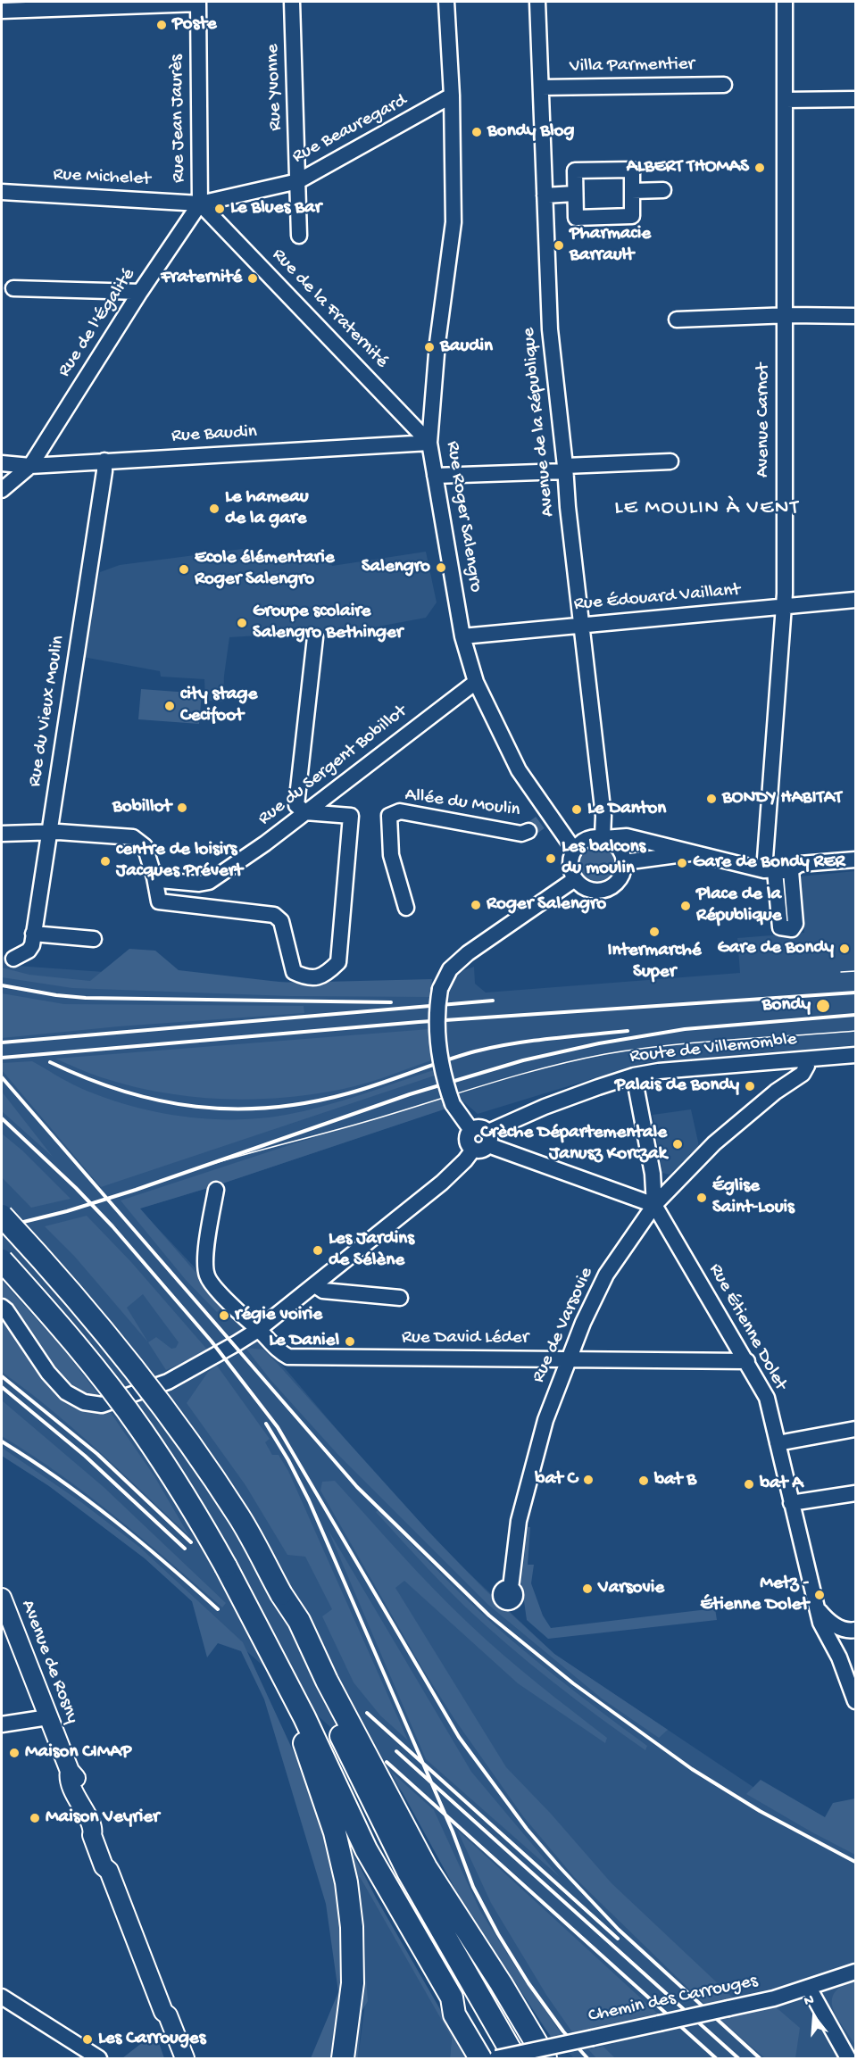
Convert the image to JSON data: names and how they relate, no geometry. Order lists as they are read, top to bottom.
{
  "streets": {
    "main road": ["Avenue de Rosny"],
    "street": [
      "Villa Parmentier",
      "Rue Yvonne",
      "Rue Jean Jaurès",
      "Rue Beauregard",
      "Rue Michelet",
      "Rue de la Fraternité",
      "Rue de l'Égalité",
      "Avenue Carnot",
      "Avenue de la République",
      "Rue Baudin",
      "Rue Roger Salengro",
      "Rue Édouard Vaillant",
      "Rue du Vieux Moulin",
      "Rue du Sergent Bobillot",
      "Allée du Moulin",
      "Route de Villemomble",
      "Rue de Varsovie",
      "Rue Étienne Dolet",
      "Rue David Léder",
      "Chemin des Carrouges"
    ]
  },
  "crossings": [
    ["Villa Parmentier", "Avenue de la République"],
    ["Rue Yvonne", "Rue Beauregard"],
    ["Rue Jean Jaurès", "Rue Beauregard"],
    ["Rue Jean Jaurès", "Rue Michelet"],
    ["Rue Jean Jaurès", "Rue de la Fraternité"],
    ["Rue Jean Jaurès", "Rue de l'Égalité"],
    ["Rue Beauregard", "Rue Michelet"],
    ["Rue Beauregard", "Rue de la Fraternité"],
    ["Rue Beauregard", "Rue de l'Égalité"],
    ["Rue Beauregard", "Rue Roger Salengro"],
    ["Rue Michelet", "Rue de la Fraternité"],
    ["Rue Michelet", "Rue de l'Égalité"],
    ["Rue de la Fraternité", "Rue de l'Égalité"],
    ["Rue de la Fraternité", "Rue Baudin"],
    ["Rue de la Fraternité", "Rue Roger Salengro"],
    ["Rue de l'Égalité", "Rue Baudin"],
    ["Avenue Carnot", "Rue Édouard Vaillant"],
    ["Avenue de la République", "Rue Roger Salengro"],
    ["Avenue de la République", "Rue Édouard Vaillant"],
    ["Rue Baudin", "Rue Roger Salengro"],
    ["Rue Baudin", "Rue du Vieux Moulin"],
    ["Rue Roger Salengro", "Rue Édouard Vaillant"],
    ["Rue Roger Salengro", "Rue du Sergent Bobillot"],
    ["Route de Villemomble", "Rue de Varsovie"],
    ["Route de Villemomble", "Rue Étienne Dolet"],
    ["Rue de Varsovie", "Rue Étienne Dolet"],
    ["Rue de Varsovie", "Rue David Léder"],
    ["Rue Étienne Dolet", "Rue David Léder"]
  ],
  "districts": ["LE MOULIN À VENT"],
  "places": [
    "Poste",
    "Bondy Blog",
    "ALBERT THOMAS",
    "Le Blues Bar",
    "Pharmacie Barrault",
    "Fraternité",
    "Baudin",
    "Le hameau de la gare",
    "Salengro",
    "Ecole élémentarie Roger Salengro",
    "Groupe scolaire Salengro Bethinger",
    "city stage Cecifoot",
    "BONDY HABITAT",
    "Bobillot",
    "Le Danton",
    "Les balcons du moulin",
    "centre de loisirs Jacques Prévert",
    "Gare de Bondy RER",
    "Roger Salengro",
    "Place de la République",
    "Intermarché Super",
    "Gare de Bondy",
    "Bondy",
    "Palais de Bondy",
    "Crèche Départementale Janusz Korczak",
    "Église Saint-Louis",
    "Les Jardins de Sélène",
    "régie voirie",
    "Le Daniel",
    "bat C",
    "bat B",
    "bat A",
    "Varsovie",
    "Metz - Étienne Dolet",
    "Maison CIMAP",
    "Maison Veyrier",
    "Les Carrouges"
  ],
  "north": "top"
}
